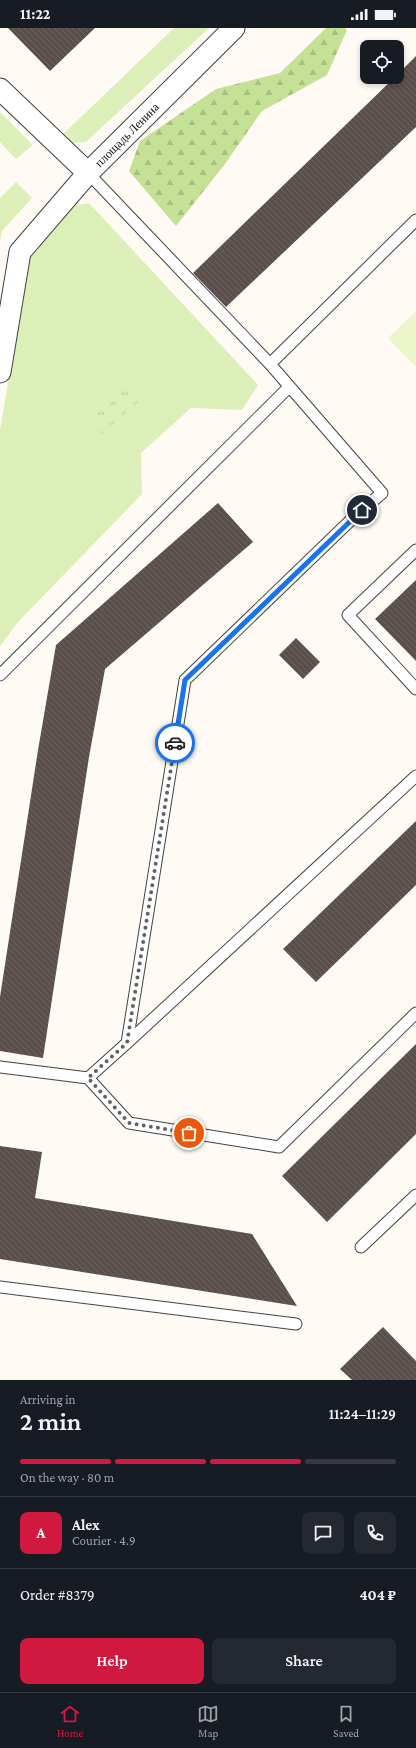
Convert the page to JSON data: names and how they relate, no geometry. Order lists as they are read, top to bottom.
{
  "streets": {
    "street": ["площадь Ленина"]
  },
  "page": {
    "status": "11:22",
    "heading": ["2 min", "Arriving in", "11:24–11:29"],
    "panel": [
      "Alex",
      "Courier · 4.9",
      "Order #8379",
      "404 ₽"
    ],
    "bar": "On the way · 80 m",
    "round": "A",
    "buttons": ["Help", "Share"],
    "tabs": ["Home", "Map", "Saved"]
  }
}
